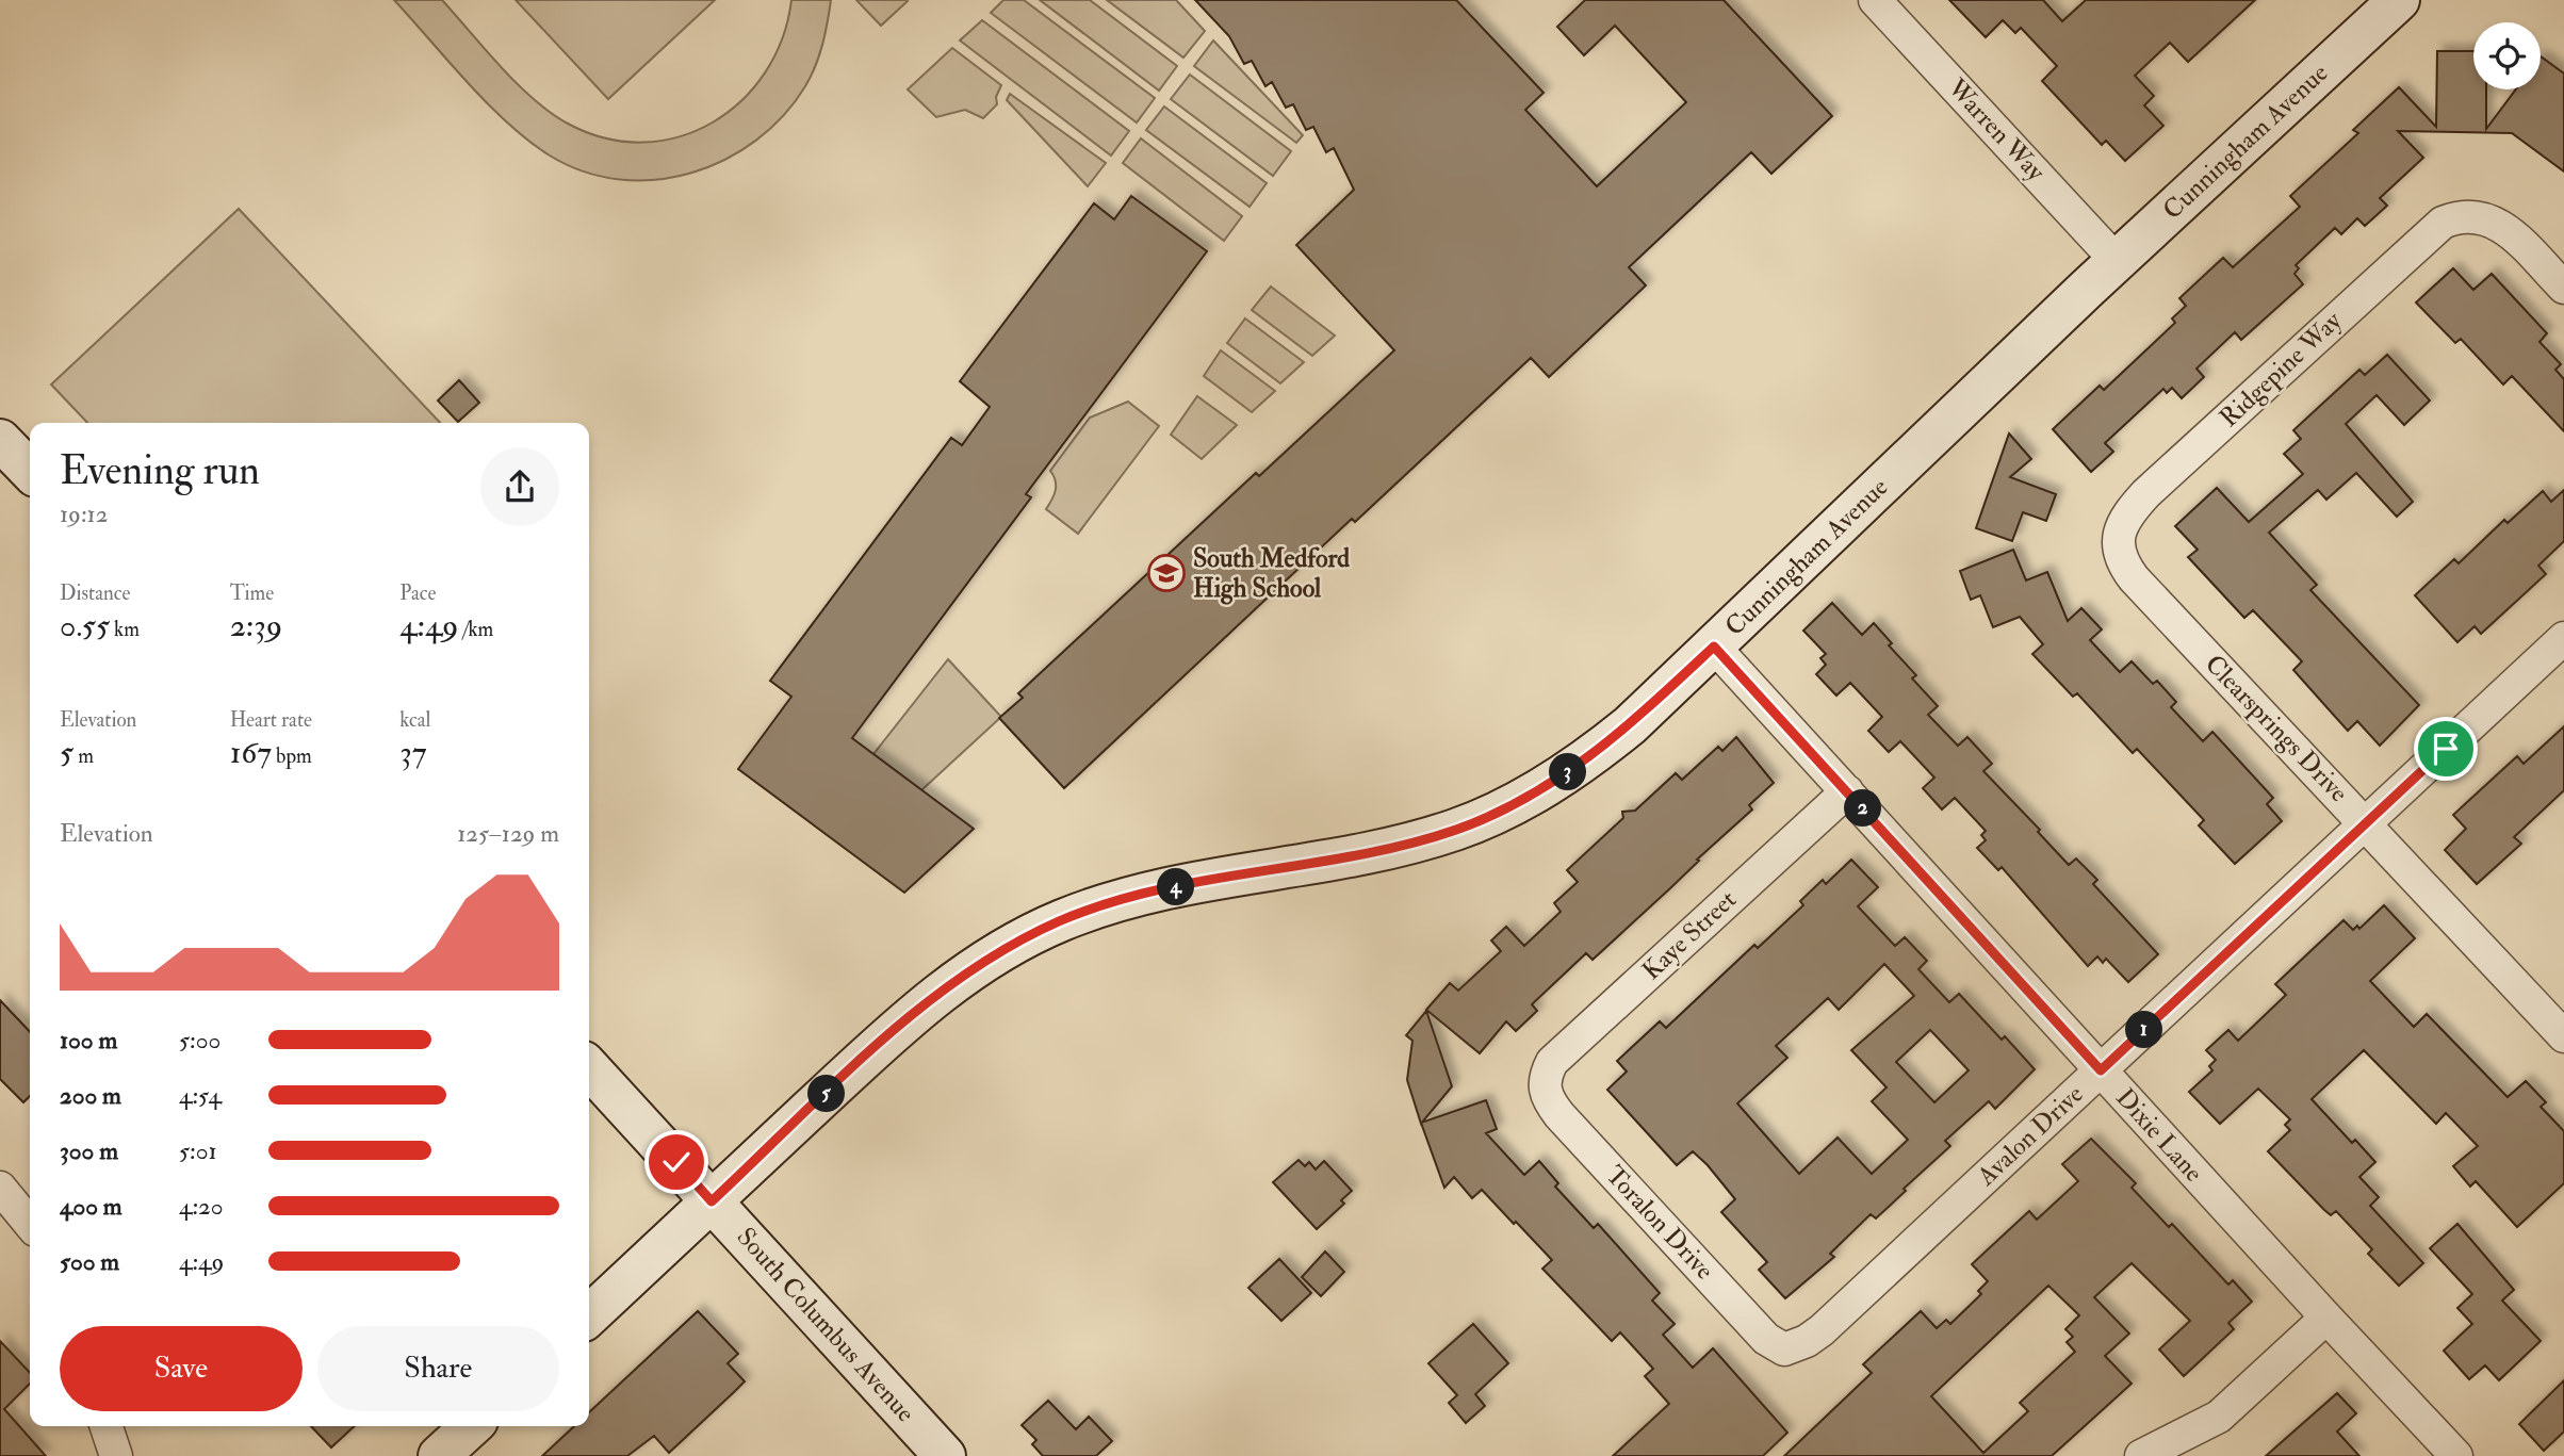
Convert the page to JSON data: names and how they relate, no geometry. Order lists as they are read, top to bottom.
{
  "streets": {
    "main road": ["Cunningham Avenue", "South Columbus Avenue"],
    "street": [
      "Warren Way",
      "Ridgepine Way",
      "Clearsprings Drive",
      "Kaye Street",
      "Avalon Drive",
      "Dixie Lane",
      "Toralon Drive"
    ]
  },
  "crossings": [
    ["Warren Way", "Cunningham Avenue"],
    ["Cunningham Avenue", "Dixie Lane"],
    ["Cunningham Avenue", "South Columbus Avenue"],
    ["Ridgepine Way", "Clearsprings Drive"],
    ["Clearsprings Drive", "Avalon Drive"],
    ["Kaye Street", "Dixie Lane"],
    ["Kaye Street", "Toralon Drive"],
    ["Avalon Drive", "Dixie Lane"],
    ["Avalon Drive", "Toralon Drive"]
  ],
  "places": {
    "school or university": ["South Medford High School"]
  },
  "page": {
    "heading": ["Evening run", "19:12"],
    "stats": [
      ["Distance", "0.55 km"],
      ["Time", "2:39"],
      ["Pace", "4:49 /km"],
      ["Elevation", "5 m"],
      ["Heart rate", "167 bpm"],
      ["kcal", "37"]
    ],
    "pins": [
      "3",
      "2",
      "4",
      "1",
      "5"
    ],
    "chart": ["Elevation", "125–129 m"],
    "list": [
      {
        "name": "100 m",
        "note": "5:00"
      },
      {
        "name": "200 m",
        "note": "4:54"
      },
      {
        "name": "300 m",
        "note": "5:01"
      },
      {
        "name": "400 m",
        "note": "4:20"
      },
      {
        "name": "500 m",
        "note": "4:49"
      }
    ],
    "buttons": ["Save", "Share"]
  }
}
